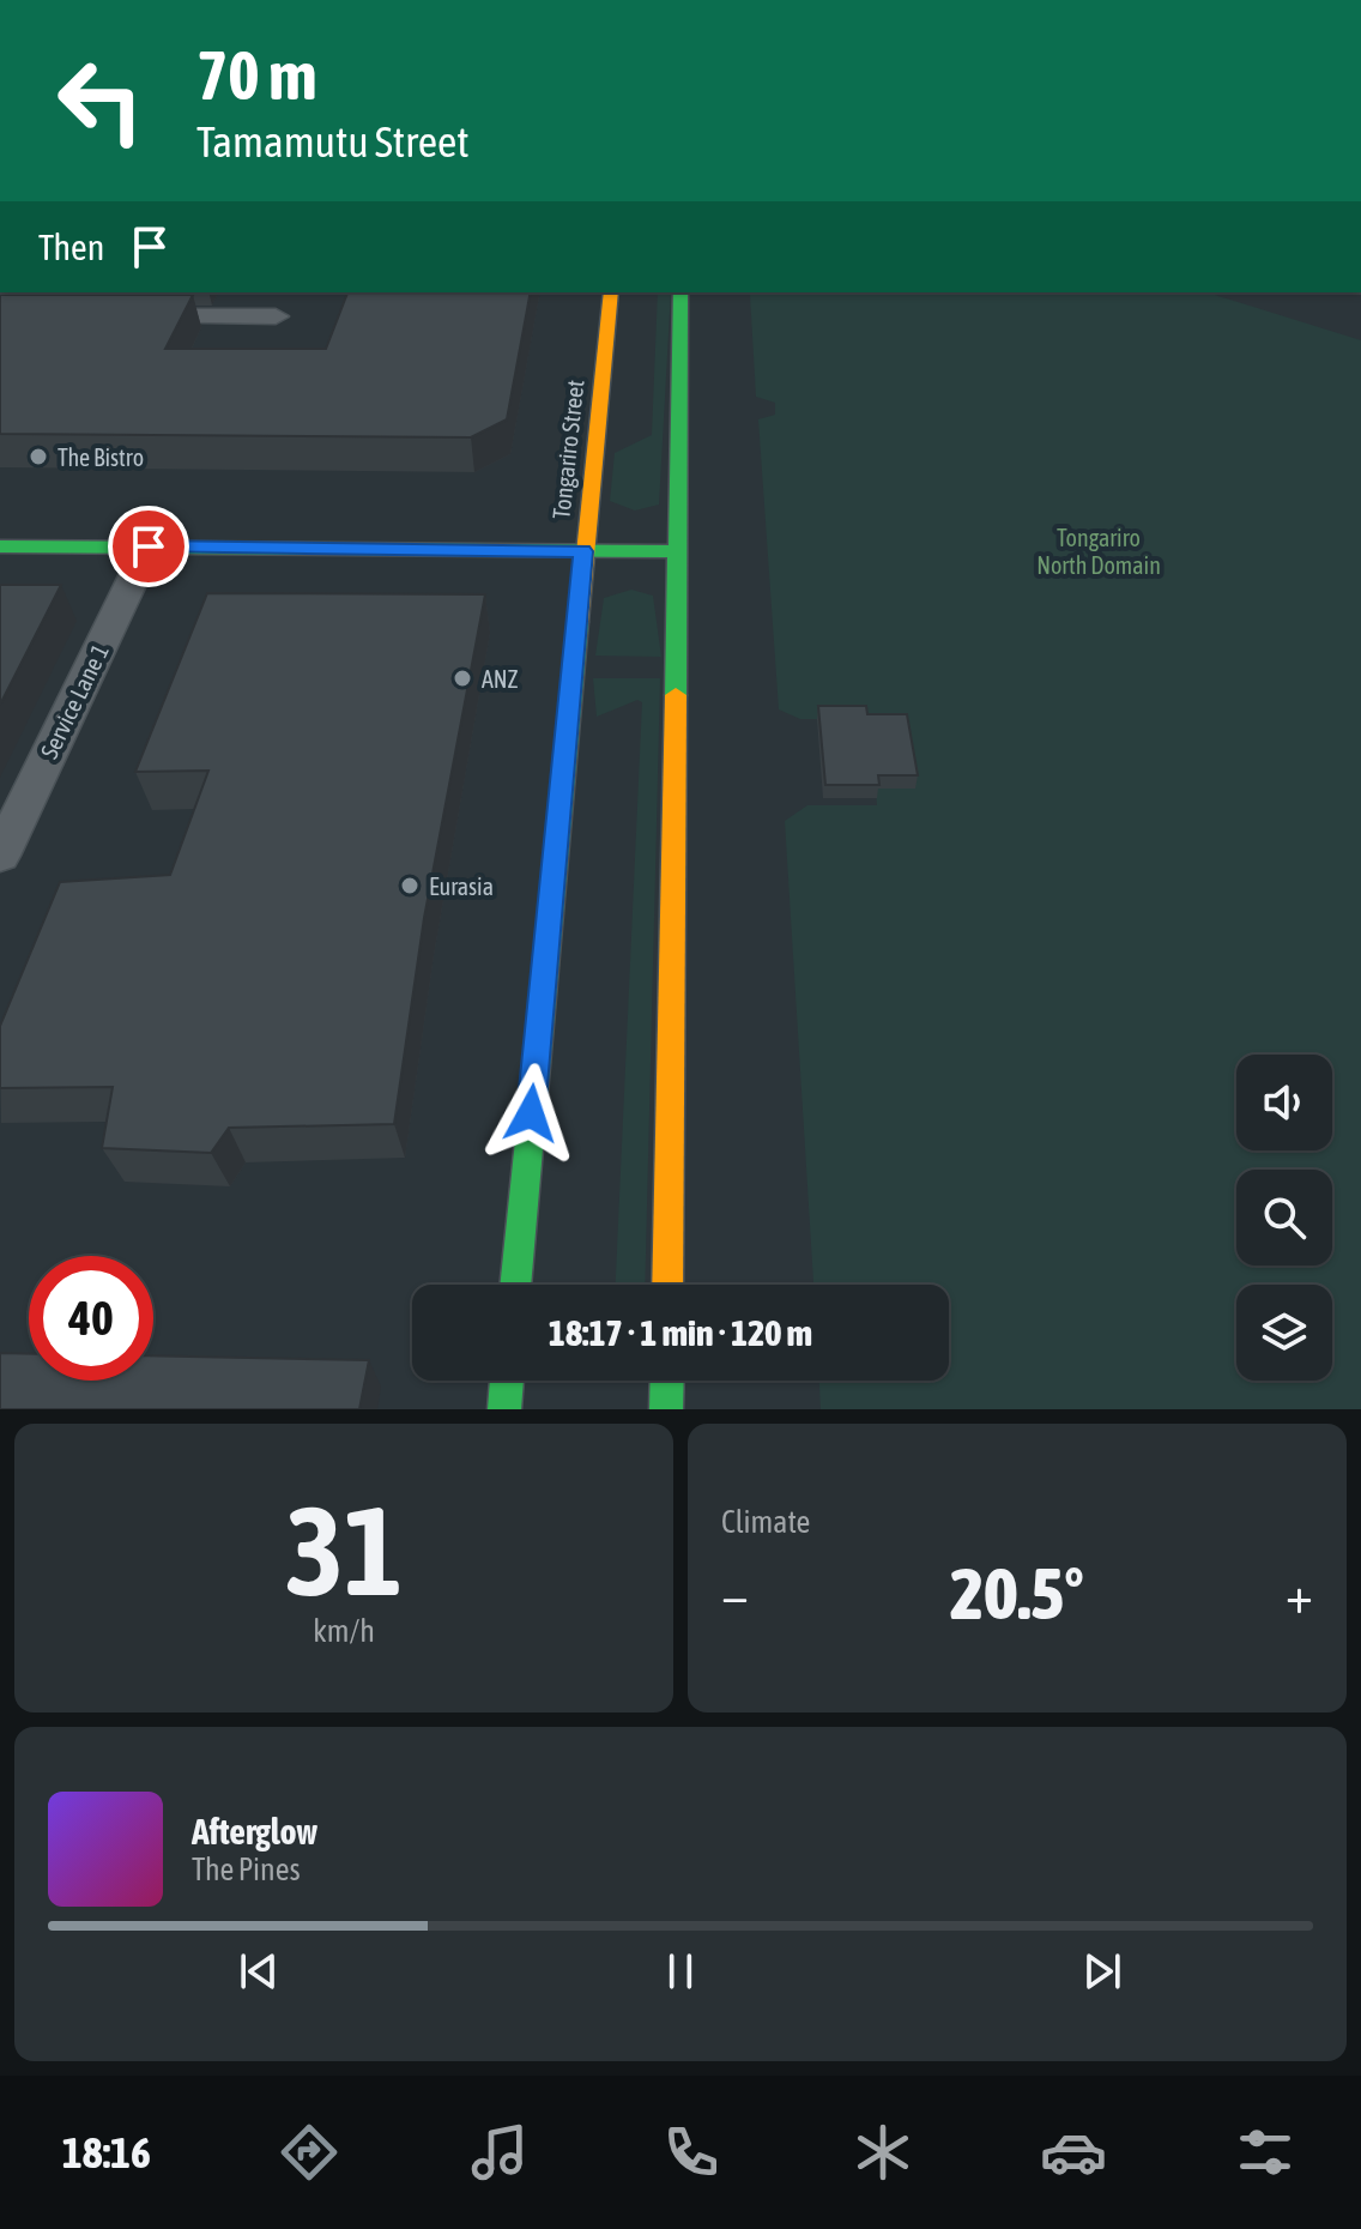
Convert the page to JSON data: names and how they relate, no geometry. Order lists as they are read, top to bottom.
{
  "streets": {
    "street": ["Tongariro Street"],
    "lane": ["Service Lane 1"]
  },
  "parks": ["Tongariro North Domain"],
  "places": ["The Bistro", "ANZ", "Eurasia"],
  "page": {
    "turn": ["70 m", "Tamamutu Street"],
    "then": "Then",
    "limit": "40",
    "trip": "18:17 · 1 min · 120 m",
    "tile": [
      ["31", "km/h"],
      "Climate"
    ],
    "heat": ["−", "20.5°", "+"],
    "song": ["Afterglow", "The Pines"],
    "tabs": "18:16"
  }
}
